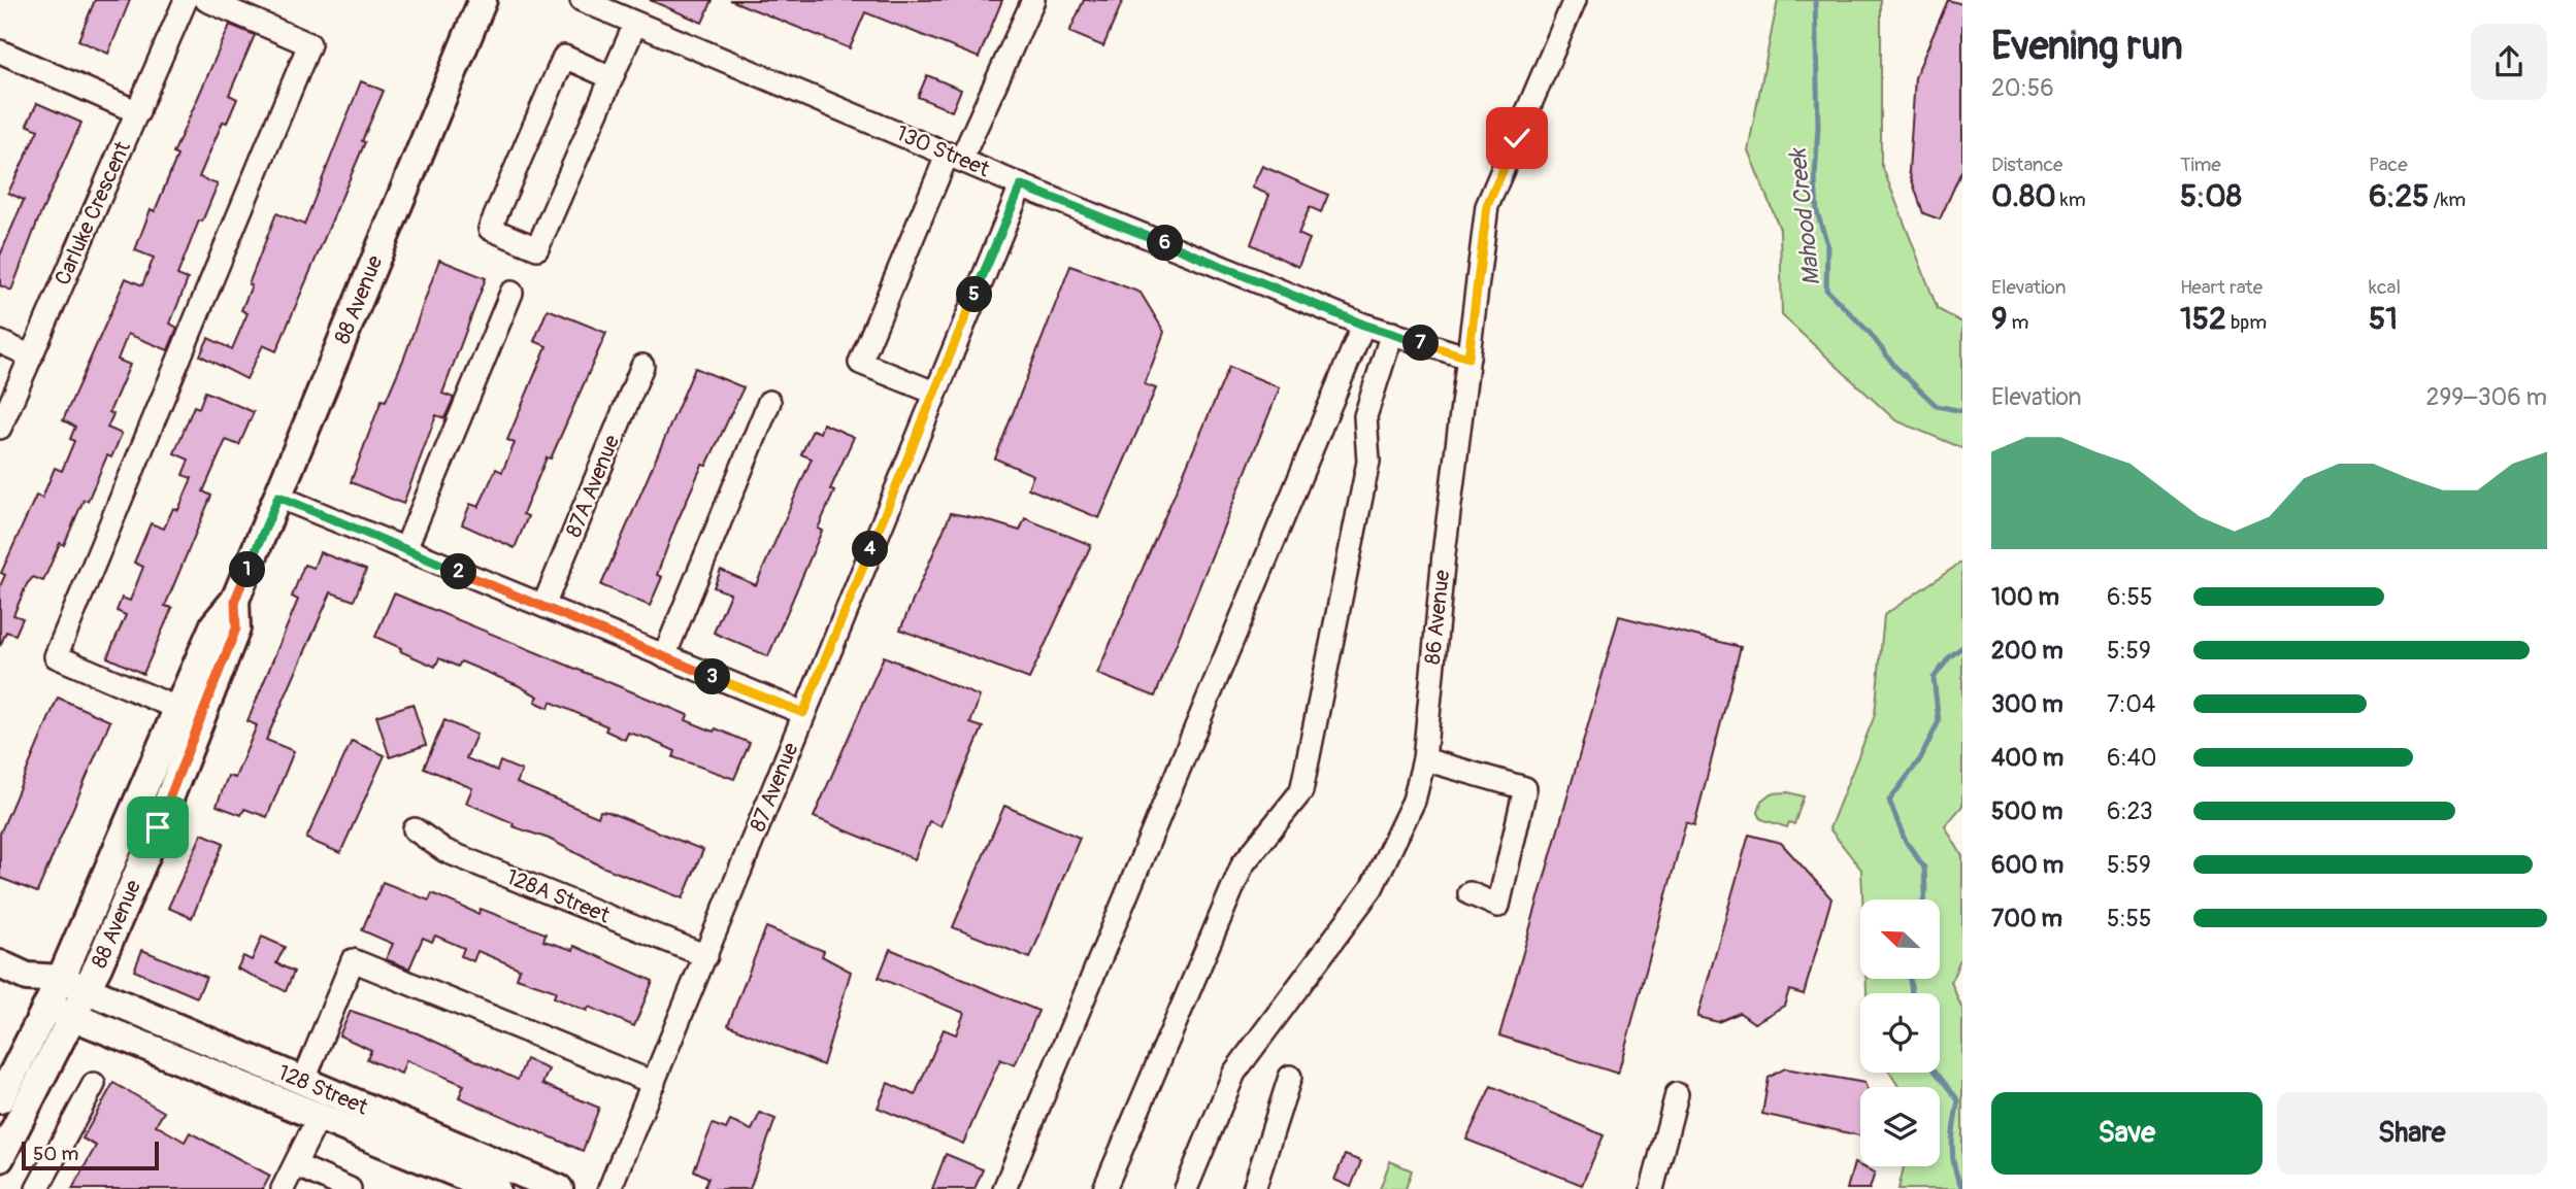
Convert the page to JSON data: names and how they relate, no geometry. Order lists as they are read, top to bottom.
{
  "streets": {
    "main road": ["88 Avenue", "128 Street"],
    "street": [
      "130 Street",
      "Carluke Crescent",
      "87A Avenue",
      "86 Avenue",
      "87 Avenue",
      "128A Street"
    ]
  },
  "crossings": [
    ["130 Street", "86 Avenue"],
    ["130 Street", "87 Avenue"],
    ["88 Avenue", "128 Street"],
    ["87 Avenue", "128A Street"]
  ],
  "water": ["Mahood Creek"],
  "scale_bar": "50 m",
  "north": "top left",
  "page": {
    "heading": ["Evening run", "20:56"],
    "stats": [
      ["Distance", "0.80 km"],
      ["Time", "5:08"],
      ["Pace", "6:25 /km"],
      ["Elevation", "9 m"],
      ["Heart rate", "152 bpm"],
      ["kcal", "51"]
    ],
    "pins": [
      "6",
      "5",
      "7",
      "4",
      "1",
      "2",
      "3"
    ],
    "chart": ["Elevation", "299–306 m"],
    "list": [
      {
        "name": "100 m",
        "note": "6:55"
      },
      {
        "name": "200 m",
        "note": "5:59"
      },
      {
        "name": "300 m",
        "note": "7:04"
      },
      {
        "name": "400 m",
        "note": "6:40"
      },
      {
        "name": "500 m",
        "note": "6:23"
      },
      {
        "name": "600 m",
        "note": "5:59"
      },
      {
        "name": "700 m",
        "note": "5:55"
      }
    ],
    "buttons": ["Save", "Share"],
    "scale": "50 m"
  }
}
